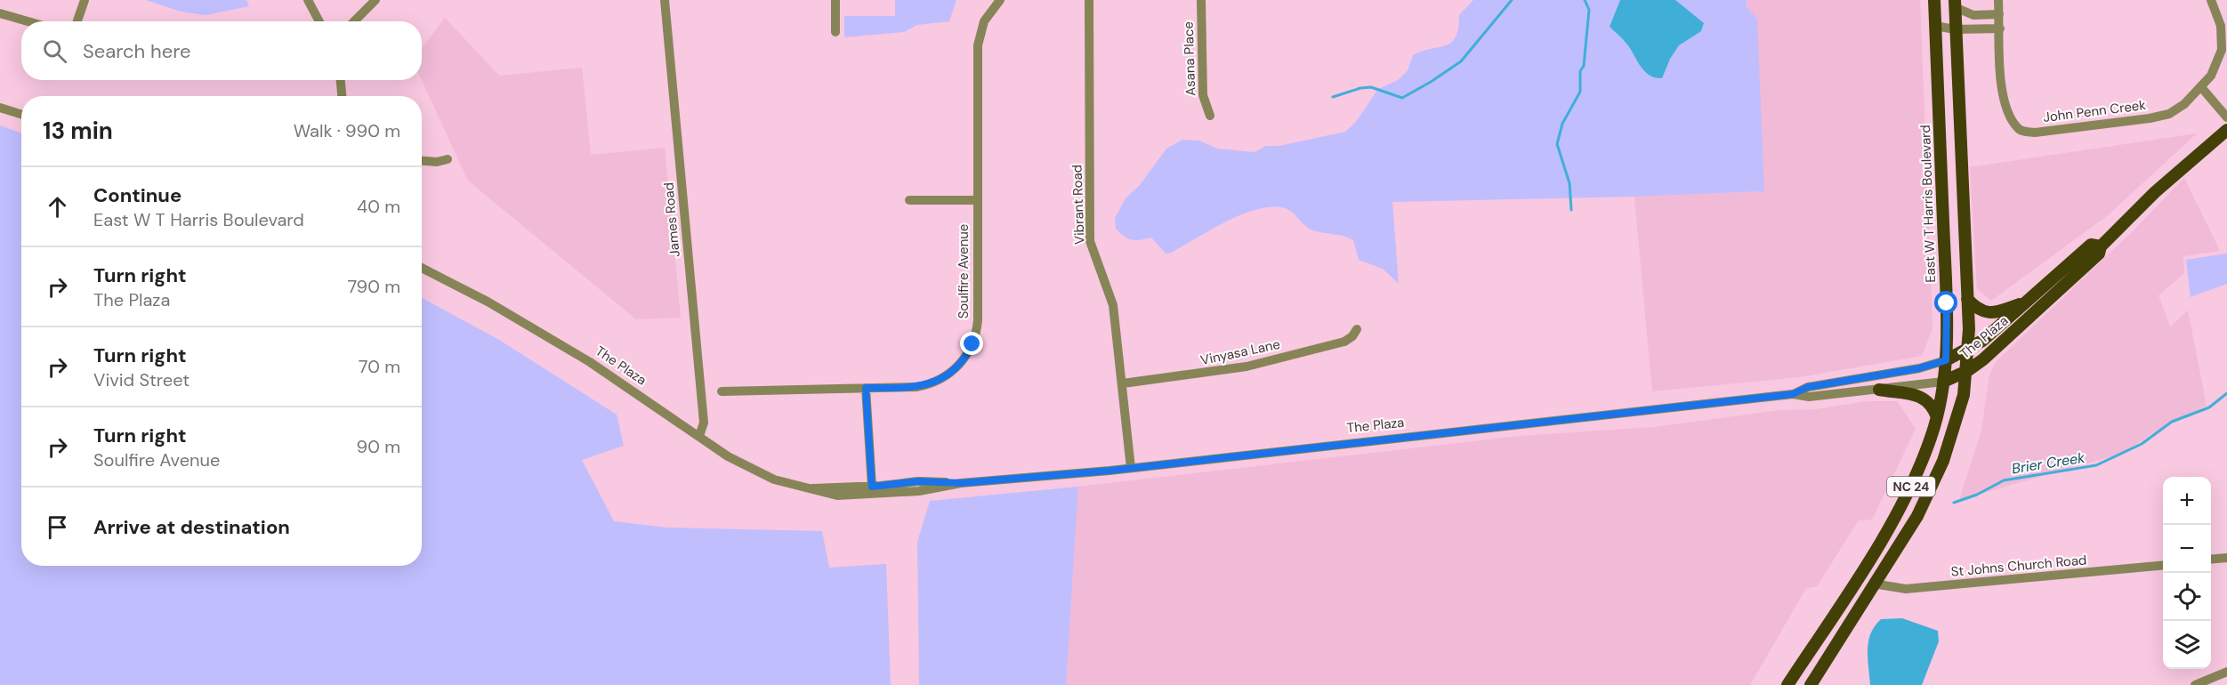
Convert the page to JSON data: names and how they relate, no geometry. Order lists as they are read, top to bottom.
{
  "streets": {
    "main road": ["East W T Harris Boulevard", "The Plaza", "NC 24"],
    "street": [
      "Asana Place",
      "John Penn Creek",
      "Vibrant Road",
      "James Road",
      "Soulfire Avenue",
      "Vinyasa Lane",
      "St Johns Church Road"
    ]
  },
  "crossings": [
    ["East W T Harris Boulevard", "The Plaza"],
    ["Vibrant Road", "The Plaza"],
    ["Vibrant Road", "Vinyasa Lane"],
    ["James Road", "The Plaza"],
    ["The Plaza", "NC 24"],
    ["NC 24", "St Johns Church Road"]
  ],
  "water": ["Brier Creek"],
  "page": {
    "search": "Search here",
    "heading": ["13 min", "Walk · 990 m"],
    "list": [
      ["Continue", "East W T Harris Boulevard", "40 m"],
      ["Turn right", "The Plaza", "790 m"],
      ["Turn right", "Vivid Street", "70 m"],
      ["Turn right", "Soulfire Avenue", "90 m"],
      "Arrive at destination"
    ],
    "map_buttons": ["+", "−"]
  }
}
